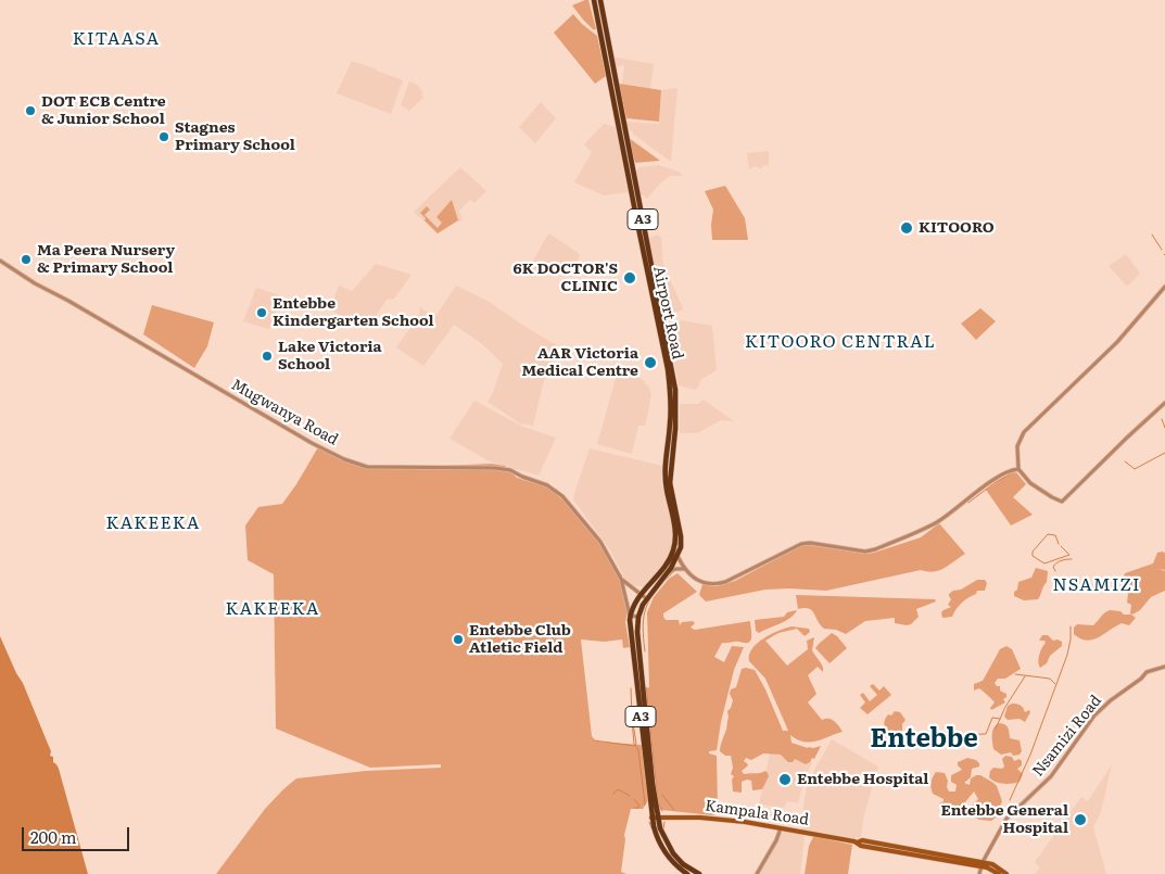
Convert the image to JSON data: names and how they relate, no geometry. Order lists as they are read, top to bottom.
{
  "streets": {
    "highway": ["A3", "Airport Road"],
    "main road": ["Kampala Road"],
    "street": ["Mugwanya Road", "Nsamizi Road"]
  },
  "crossings": [
    ["A3", "Airport Road"],
    ["A3", "Kampala Road"],
    ["Nsamizi Road", "Kampala Road"]
  ],
  "districts": [
    "KITAASA",
    "KITOORO CENTRAL",
    "KAKEEKA",
    "NSAMIZI",
    "KAKEEKA",
    "Entebbe"
  ],
  "places": [
    "DOT ECB Centre & Junior School",
    "Stagnes Primary School",
    "KITOORO",
    "Ma Peera Nursery & Primary School",
    "6K DOCTOR'S CLINIC",
    "Entebbe Kindergarten School",
    "Lake Victoria School",
    "AAR Victoria Medical Centre",
    "Entebbe Club Atletic Field",
    "Entebbe Hospital",
    "Entebbe General Hospital"
  ],
  "scale_bar": "200 m"
}
